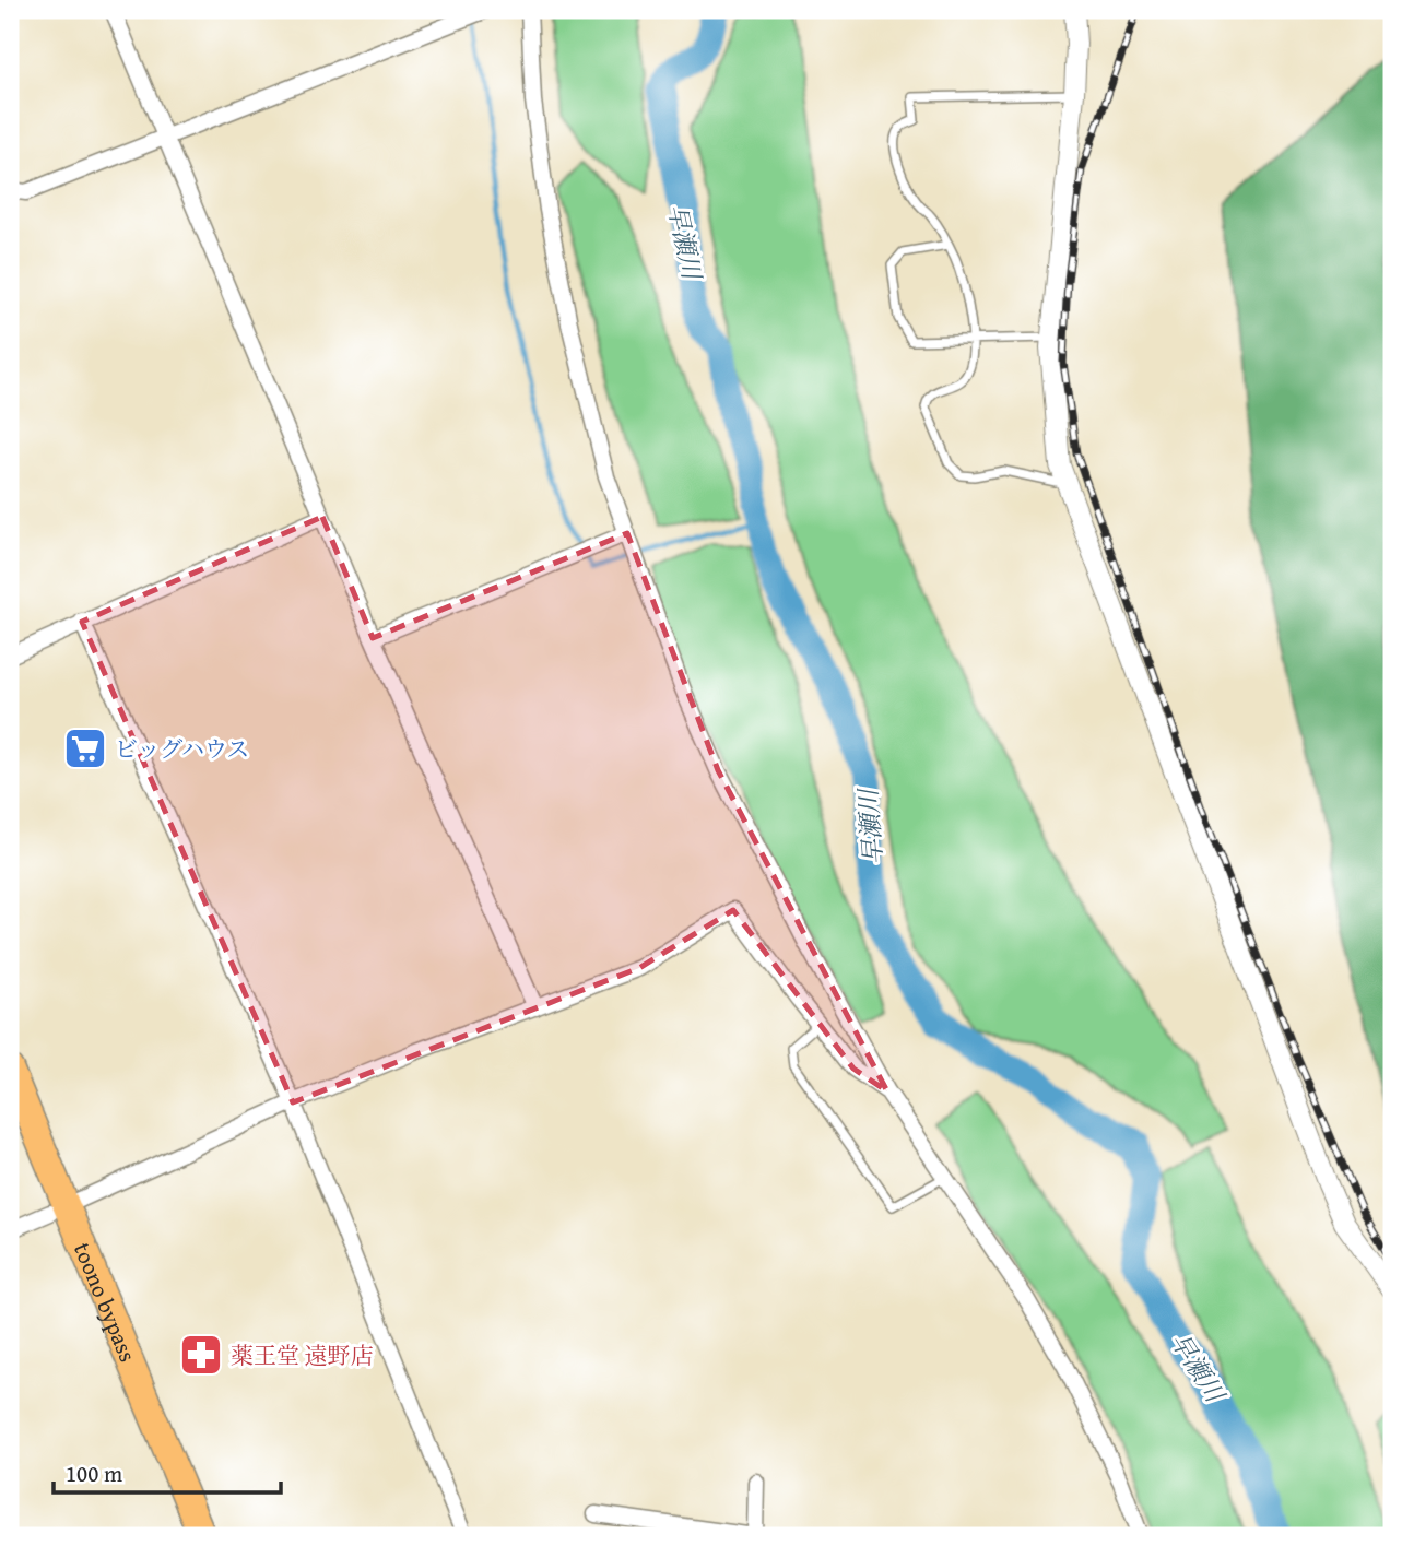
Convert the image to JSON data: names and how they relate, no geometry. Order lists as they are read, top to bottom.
{
  "streets": {
    "highway": ["toono bypass"]
  },
  "water": ["早瀬川"],
  "places": {
    "supermarket": ["ビッグハウス"],
    "pharmacy": ["薬王堂 遠野店"]
  },
  "scale_bar": "100 m"
}
